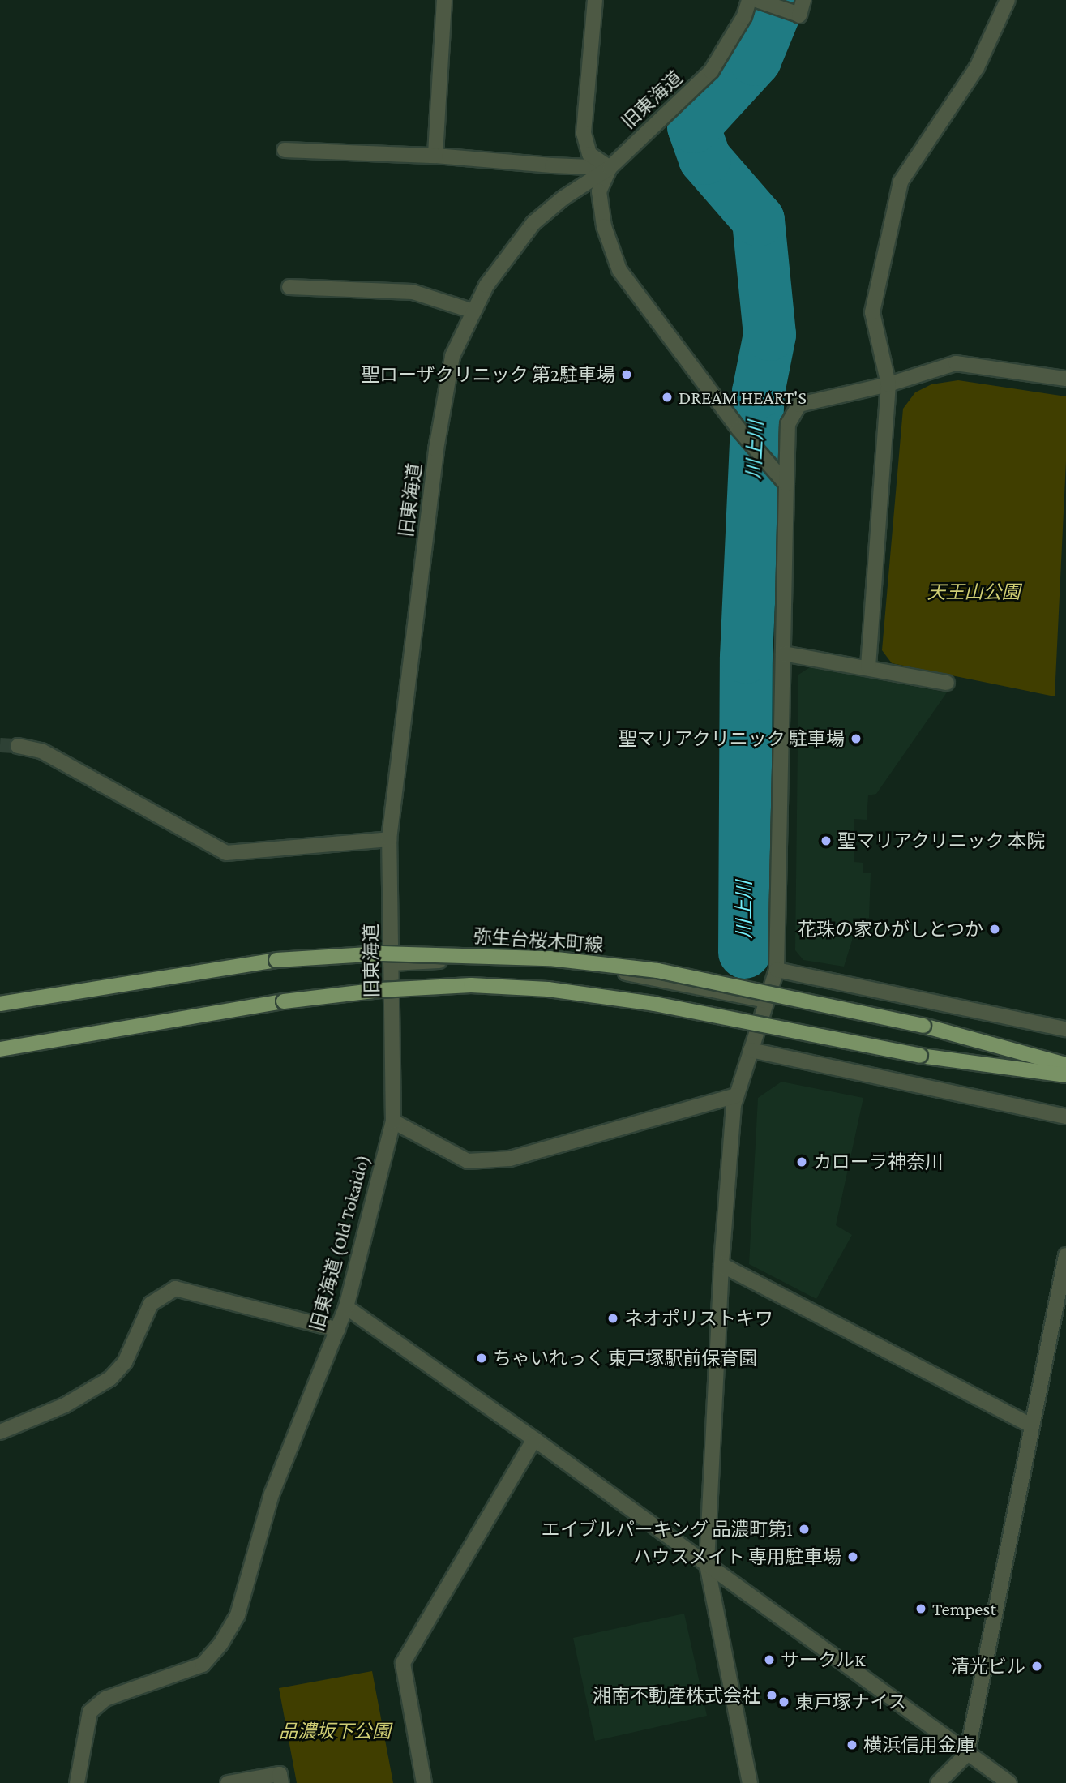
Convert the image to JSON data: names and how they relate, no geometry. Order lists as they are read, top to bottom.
{
  "streets": {
    "main road": ["弥生台桜木町線"],
    "street": ["旧東海道", "旧東海道 (Old Tokaido)"]
  },
  "crossings": [
    ["旧東海道", "旧東海道 (Old Tokaido)"]
  ],
  "water": ["川上川"],
  "parks": ["天王山公園", "品濃坂下公園"],
  "places": [
    "聖ローザクリニック 第2駐車場",
    "DREAM HEART'S",
    "聖マリアクリニック 駐車場",
    "聖マリアクリニック 本院",
    "花珠の家ひがしとつか",
    "カローラ神奈川",
    "ネオポリストキワ",
    "ちゃいれっく 東戸塚駅前保育園",
    "エイブルパーキング 品濃町第1",
    "ハウスメイト 専用駐車場",
    "Tempest",
    "サークルK",
    "清光ビル",
    "湘南不動産株式会社",
    "東戸塚ナイス",
    "横浜信用金庫"
  ]
}
